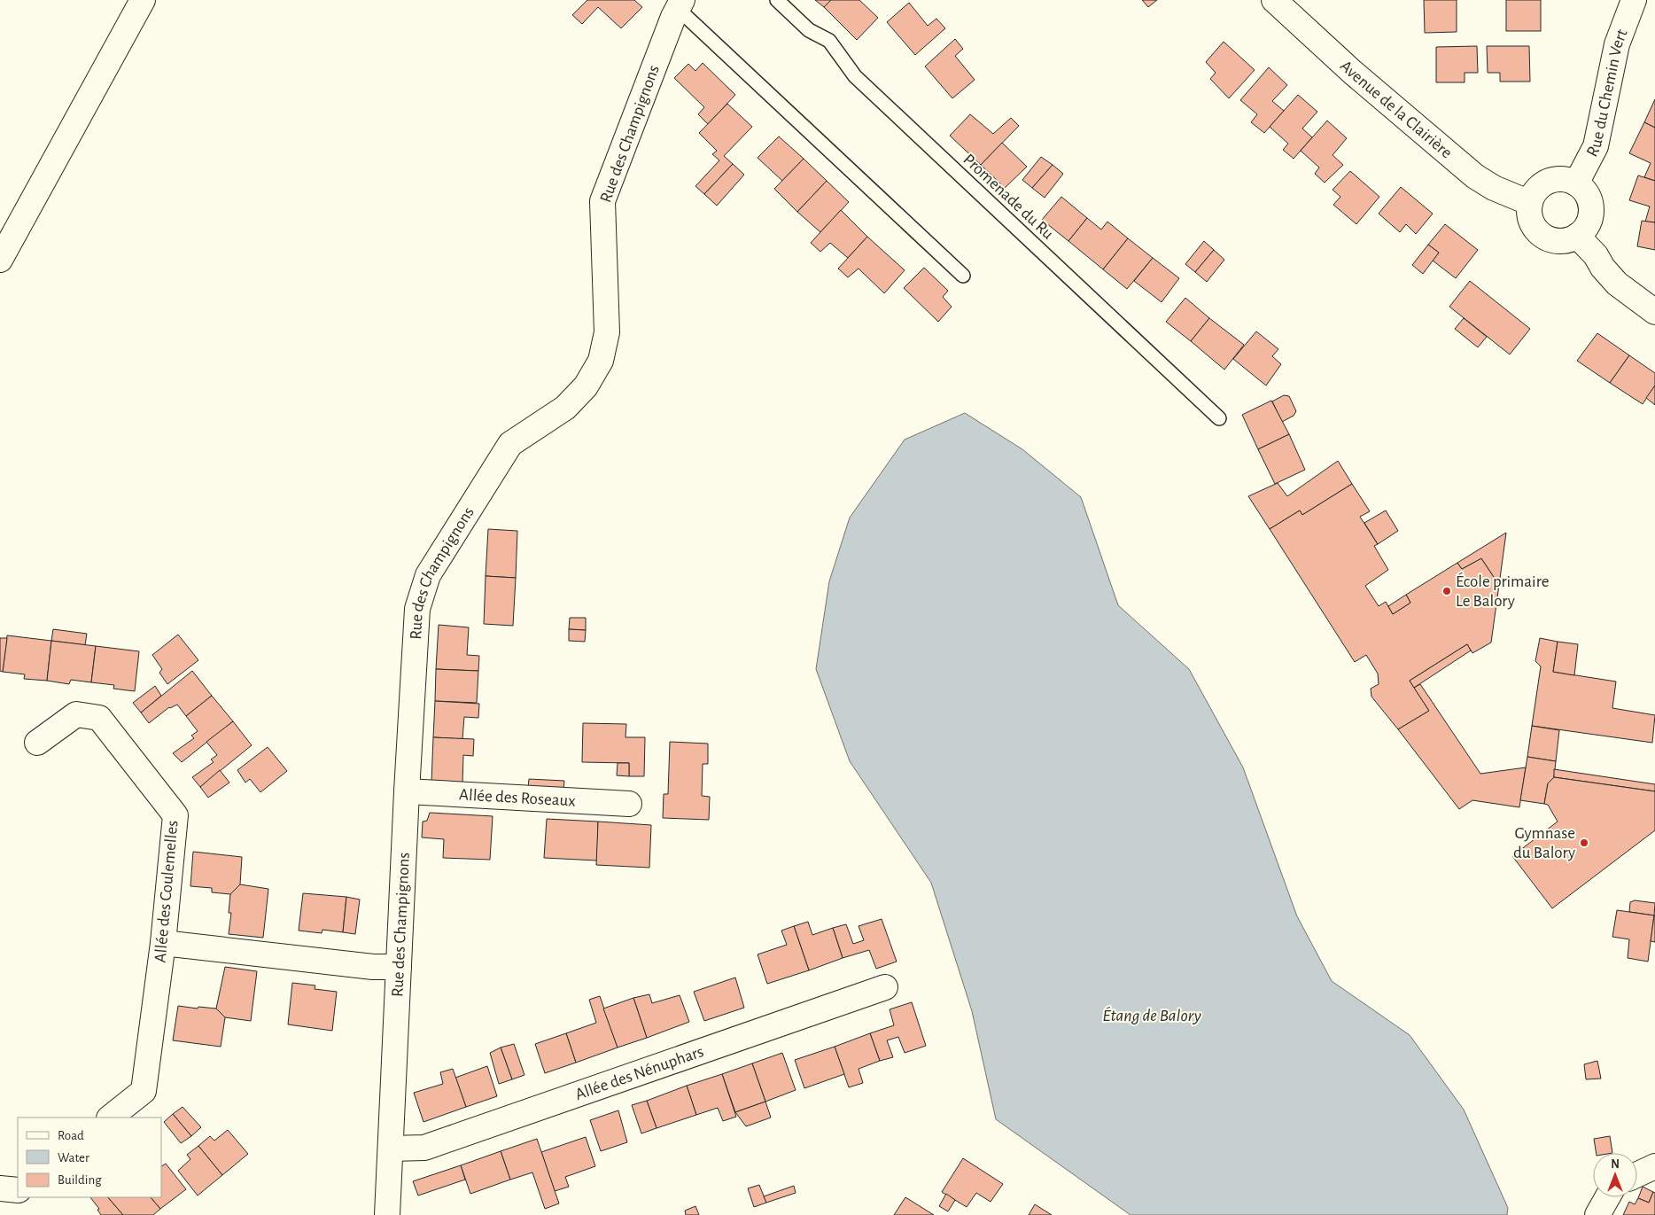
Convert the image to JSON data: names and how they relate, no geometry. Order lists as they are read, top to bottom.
{
  "streets": {
    "street": [
      "Rue du Chemin Vert",
      "Avenue de la Clairière",
      "Rue des Champignons",
      "Allée des Roseaux",
      "Allée des Coulemelles",
      "Allée des Nénuphars"
    ],
    "lane": ["Promenade du Ru"]
  },
  "crossings": [
    ["Rue du Chemin Vert", "Avenue de la Clairière"],
    ["Rue des Champignons", "Allée des Roseaux"],
    ["Rue des Champignons", "Allée des Nénuphars"]
  ],
  "water": ["Étang de Balory"],
  "places": ["École primaire Le Balory", "Gymnase du Balory"],
  "legend": ["Road", "Water", "Building"],
  "north": "top"
}
